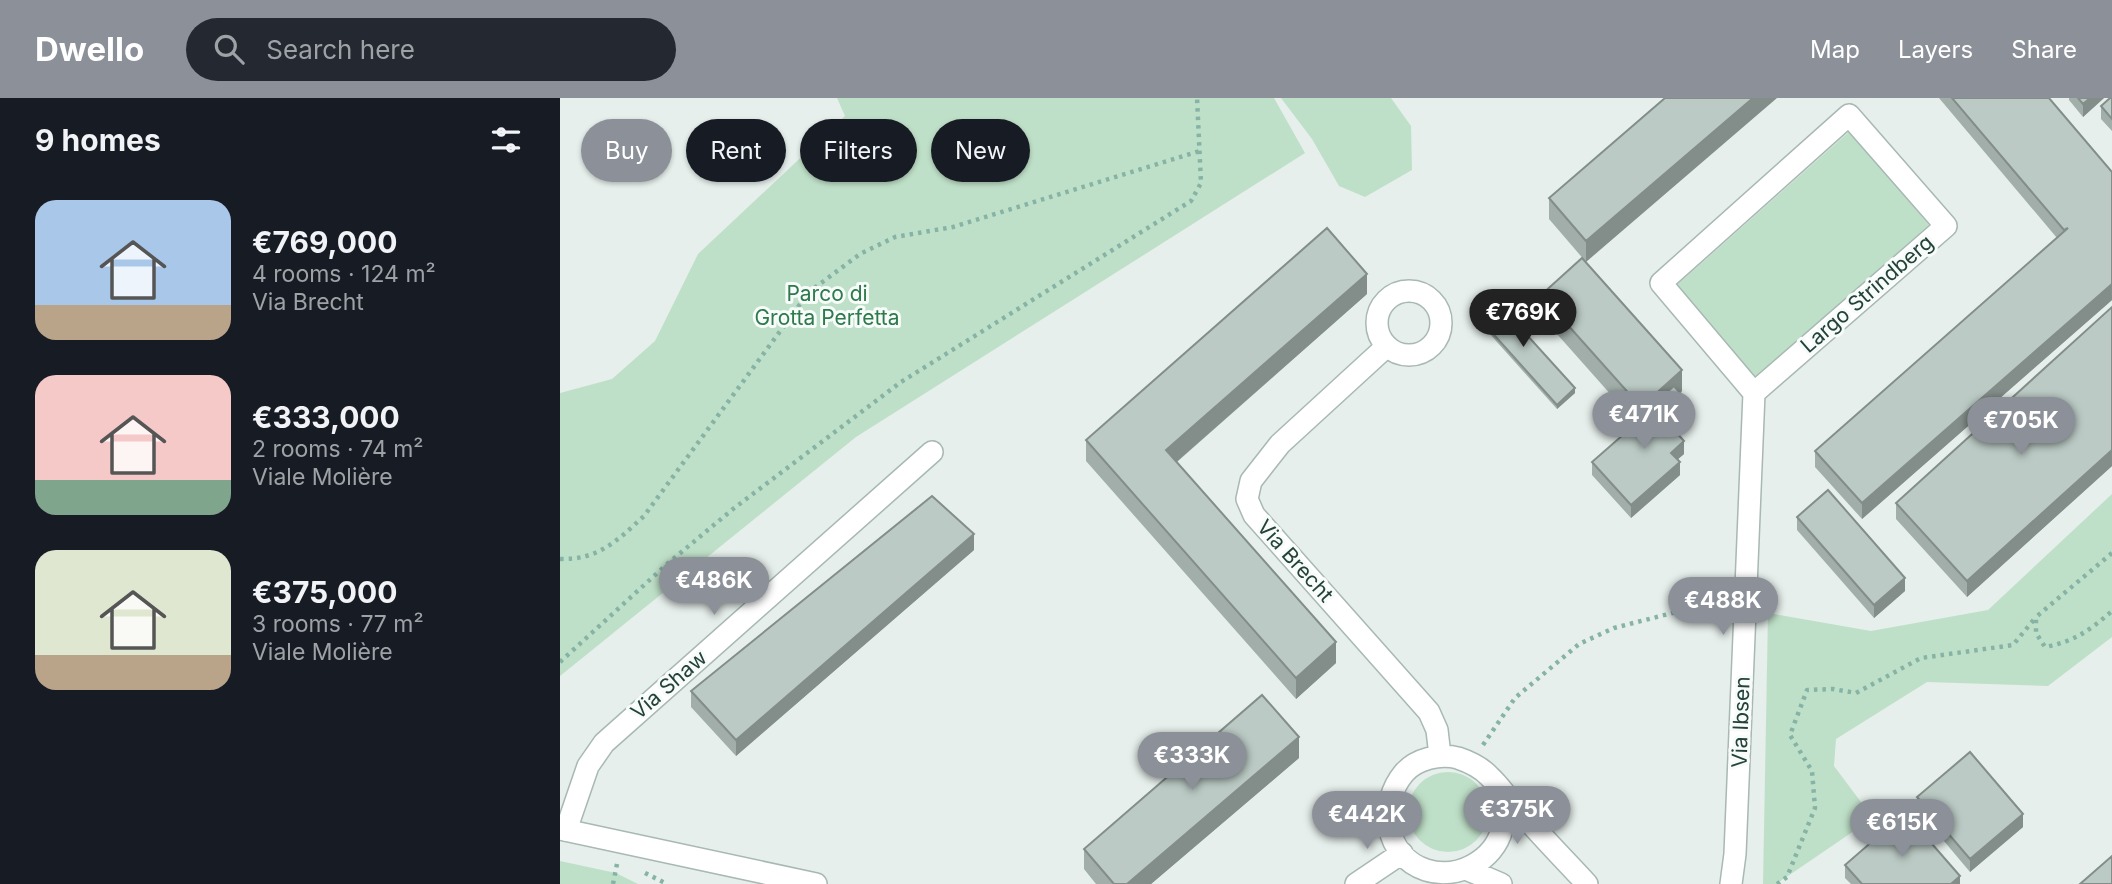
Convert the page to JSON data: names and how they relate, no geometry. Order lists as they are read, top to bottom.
{
  "streets": {
    "street": [
      "Largo Strindberg",
      "Via Brecht",
      "Via Shaw",
      "Via Ibsen"
    ]
  },
  "crossings": [
    ["Largo Strindberg", "Via Ibsen"]
  ],
  "parks": ["Parco di Grotta Perfetta"],
  "page": {
    "header": "Dwello",
    "search": "Search here",
    "nav": ["Map", "Layers", "Share"],
    "heading": "9 homes",
    "chip": [
      "Buy",
      "Rent",
      "Filters",
      "New"
    ],
    "list": [
      {
        "name": "€769,000",
        "note": "4 rooms · 124 m² · Via Brecht"
      },
      {
        "name": "€333,000",
        "note": "2 rooms · 74 m² · Viale Molière"
      },
      {
        "name": "€375,000",
        "note": "3 rooms · 77 m² · Viale Molière"
      }
    ],
    "price": [
      "€769K",
      "€471K",
      "€705K",
      "€486K",
      "€488K",
      "€333K",
      "€375K",
      "€442K",
      "€615K"
    ]
  }
}
